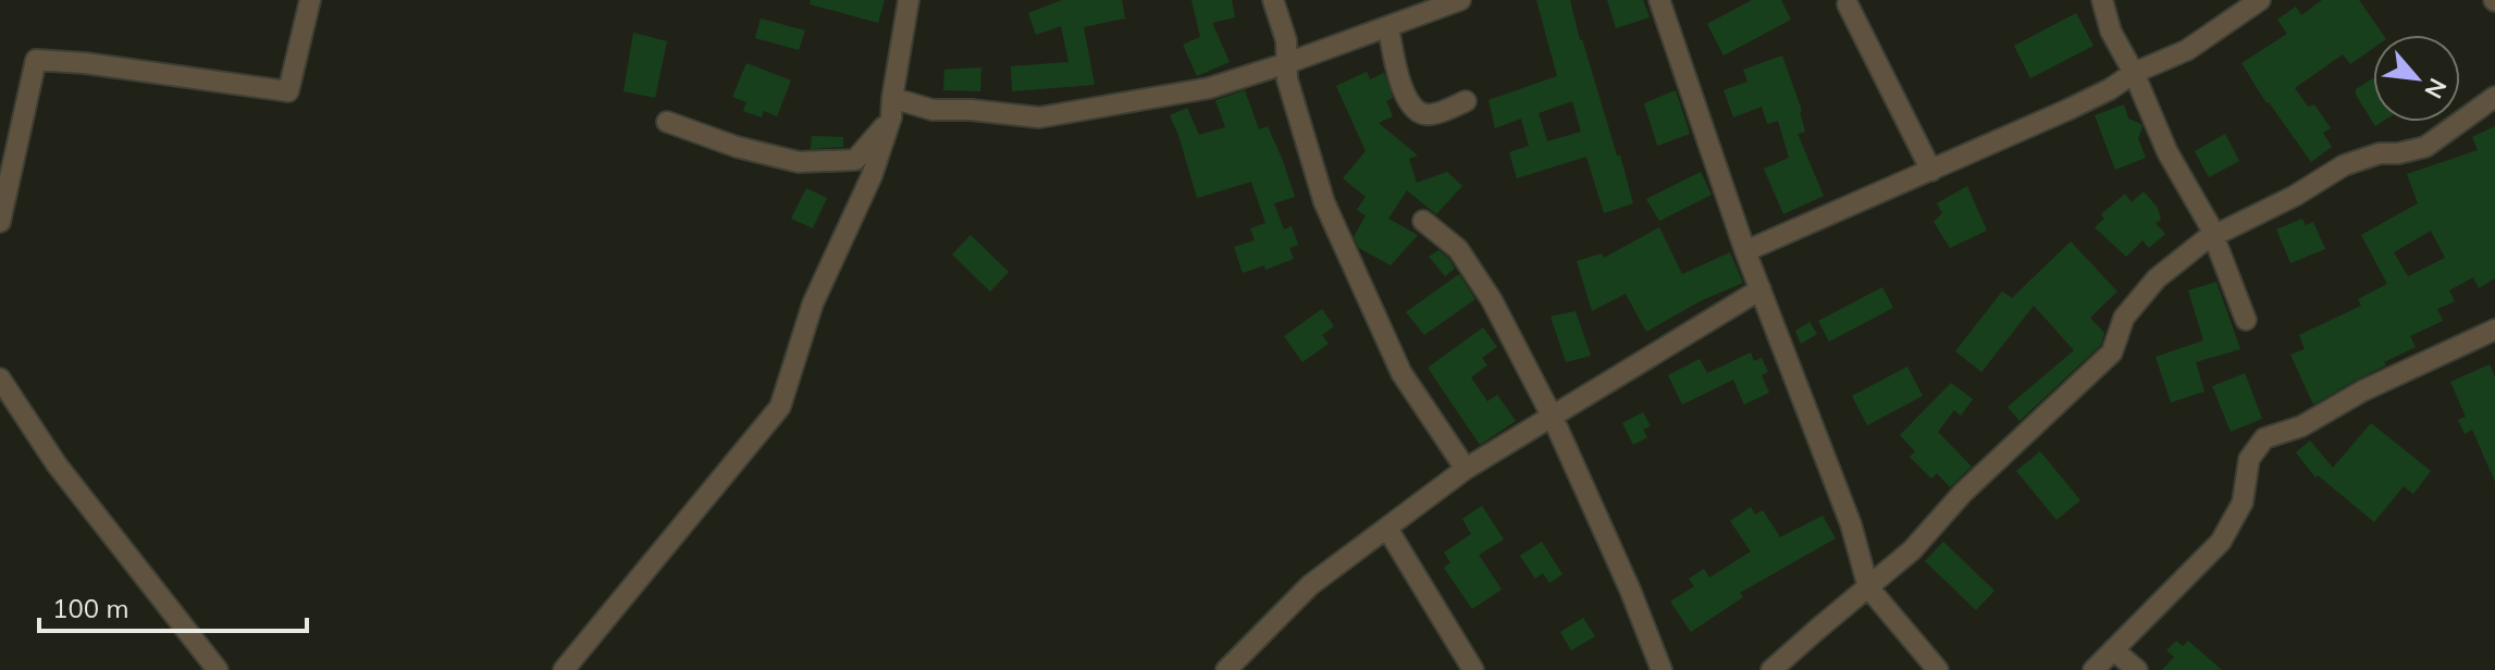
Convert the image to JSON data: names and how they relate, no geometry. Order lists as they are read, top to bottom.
{
  "scale_bar": "100 m",
  "north": "bottom right"
}
